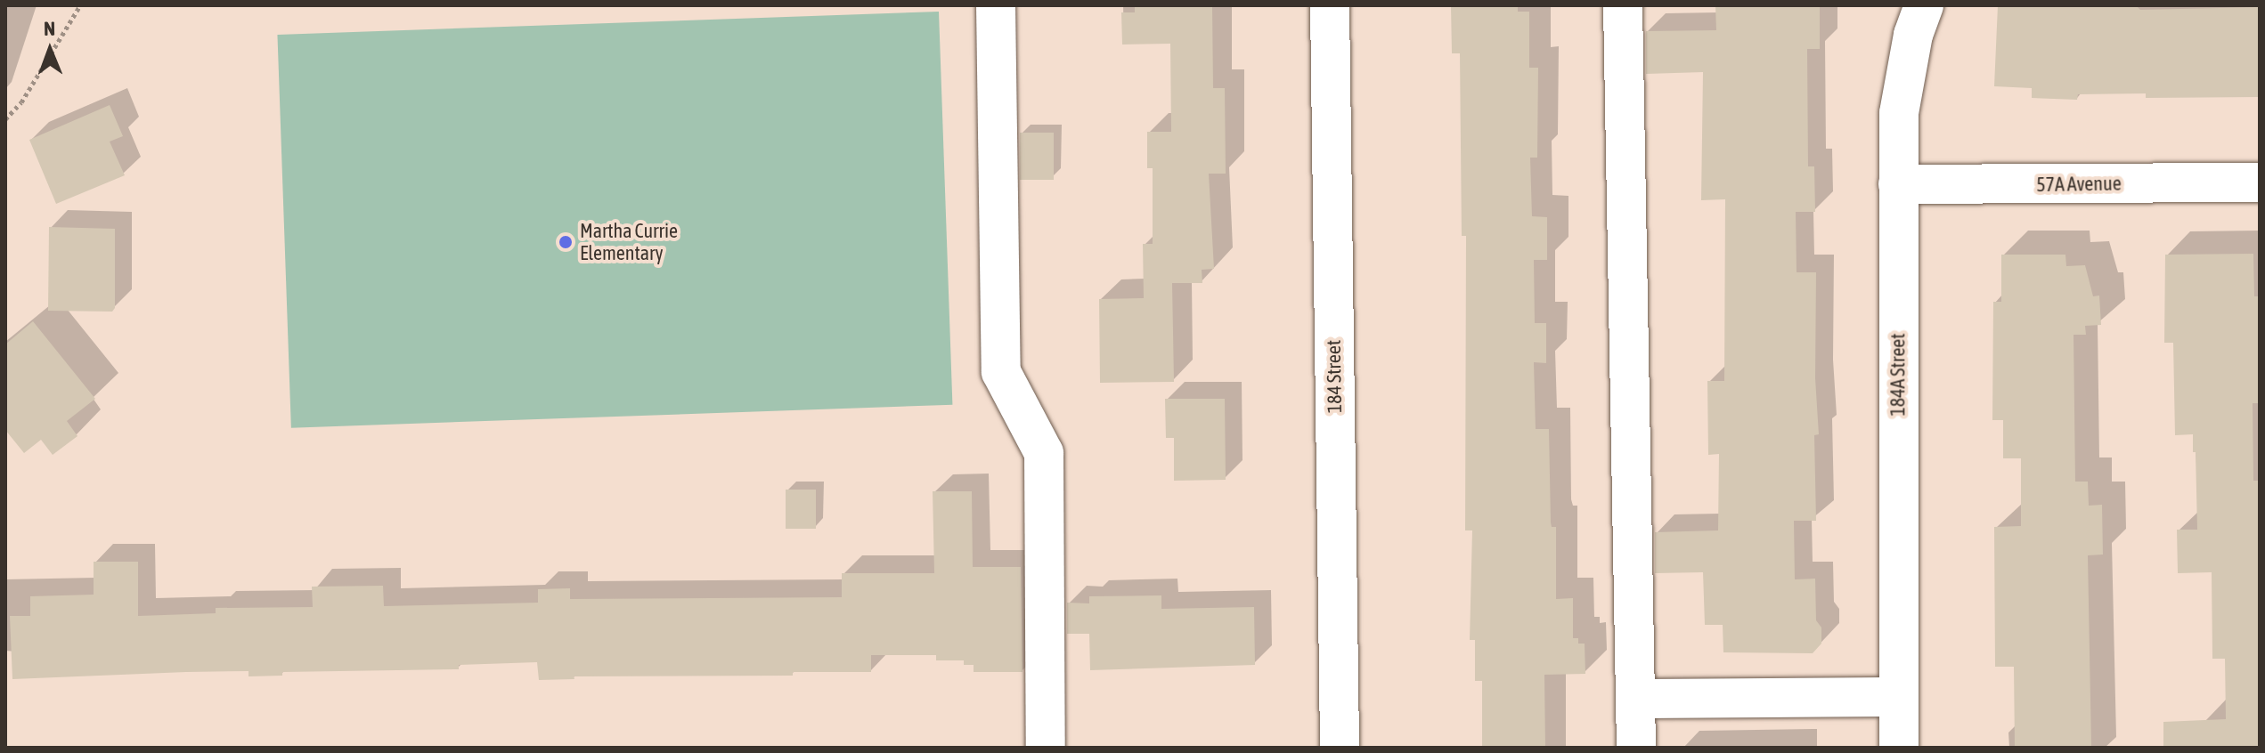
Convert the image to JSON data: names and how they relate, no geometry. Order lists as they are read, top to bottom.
{
  "streets": {
    "street": ["57A Avenue", "184A Street", "184 Street"]
  },
  "crossings": [
    ["57A Avenue", "184A Street"]
  ],
  "places": ["Martha Currie Elementary"],
  "north": "top"
}
